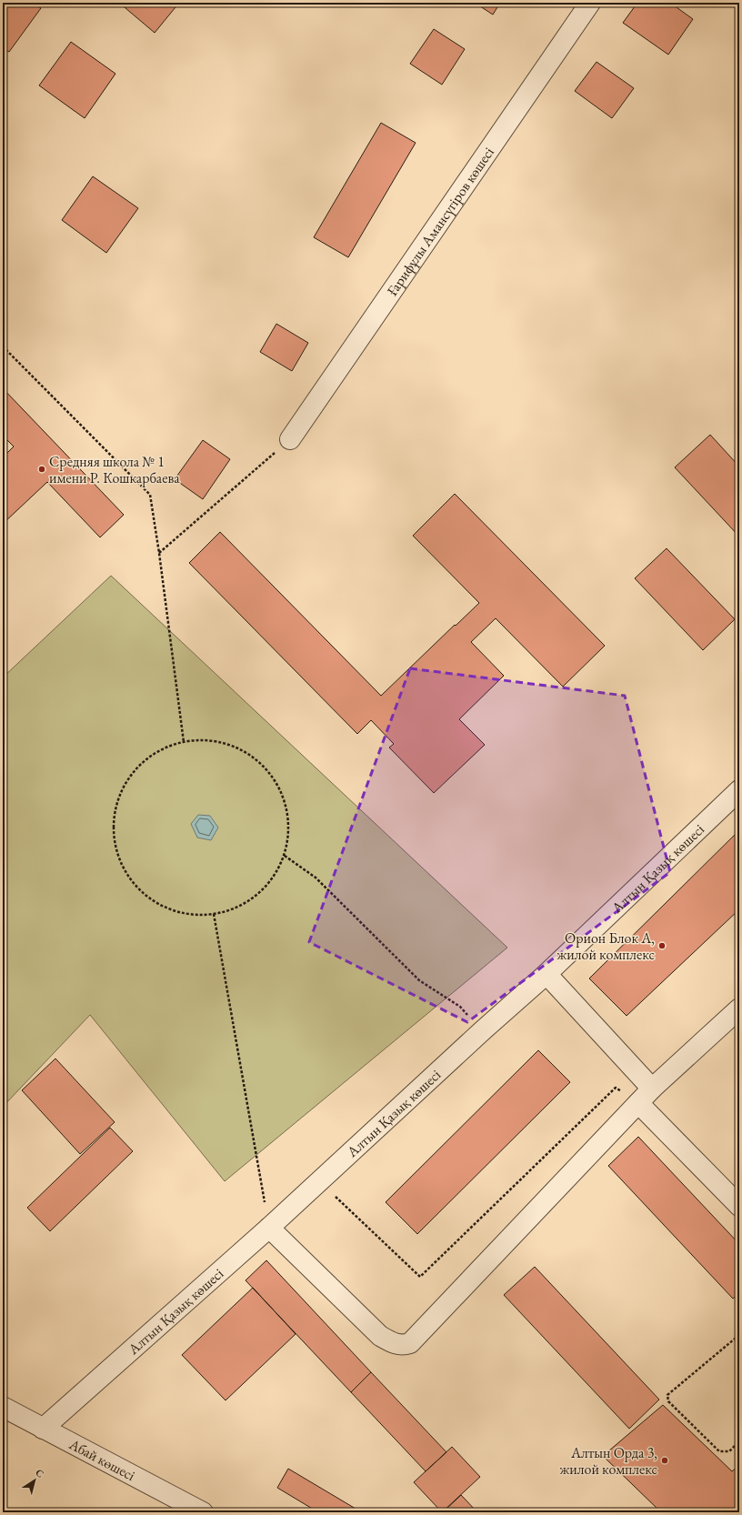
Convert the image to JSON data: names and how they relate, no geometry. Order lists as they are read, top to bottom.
{
  "streets": {
    "street": ["Ғарифұлы Амансүгіров көшесі", "Алтын Қазық көшесі", "Абай көшесі"]
  },
  "crossings": [
    ["Алтын Қазық көшесі", "Абай көшесі"]
  ],
  "places": ["Средняя школа № 1 имени Р. Кошкарбаева", "Орион Блок А, жилой комплекс", "Алтын Орда 3, жилой комплекс"],
  "north": "top right"
}
